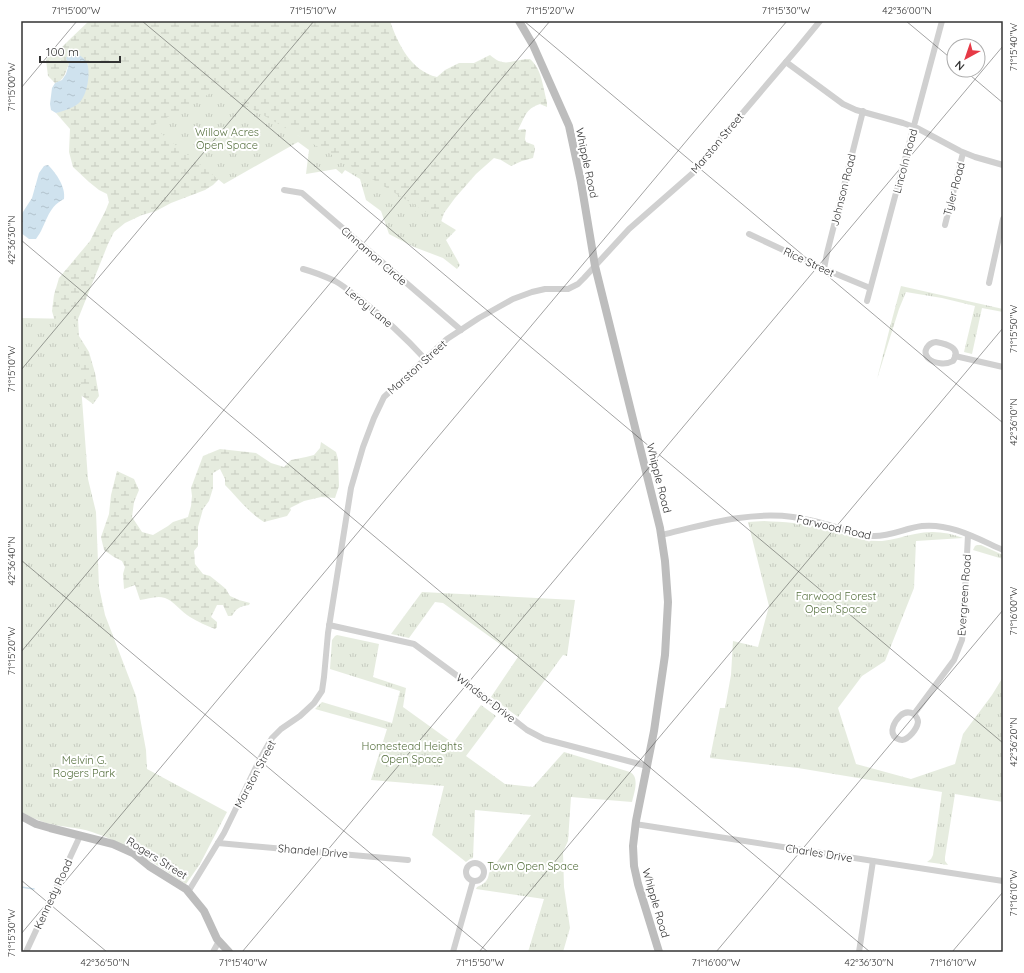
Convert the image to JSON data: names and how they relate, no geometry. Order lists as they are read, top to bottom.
{
  "streets": {
    "main road": ["Whipple Road", "Rogers Street"],
    "street": [
      "Marston Street",
      "Lincoln Road",
      "Tyler Road",
      "Johnson Road",
      "Cinnamon Circle",
      "Rice Street",
      "Leroy Lane",
      "Farwood Road",
      "Evergreen Road",
      "Windsor Drive",
      "Shandel Drive",
      "Charles Drive",
      "Kennedy Road"
    ]
  },
  "crossings": [
    ["Marston Street", "Whipple Road"],
    ["Marston Street", "Cinnamon Circle"],
    ["Marston Street", "Leroy Lane"],
    ["Marston Street", "Windsor Drive"],
    ["Marston Street", "Shandel Drive"],
    ["Marston Street", "Rogers Street"],
    ["Lincoln Road", "Rice Street"],
    ["Whipple Road", "Farwood Road"],
    ["Whipple Road", "Windsor Drive"],
    ["Whipple Road", "Charles Drive"],
    ["Johnson Road", "Rice Street"],
    ["Farwood Road", "Evergreen Road"],
    ["Rogers Street", "Kennedy Road"]
  ],
  "parks": [
    "Willow Acres Open Space",
    "Farwood Forest Open Space",
    "Homestead Heights Open Space",
    "Melvin G. Rogers Park",
    "Town Open Space"
  ],
  "scale_bar": "100 m",
  "north": "bottom left",
  "coordinates": [
    "71°15'00\"W",
    "71°15'10\"W",
    "71°15'20\"W",
    "71°15'30\"W",
    "42°36'00\"N",
    "71°15'40\"W",
    "42°36'30\"N",
    "71°15'50\"W",
    "42°36'10\"N",
    "42°36'40\"N",
    "71°16'00\"W",
    "42°36'20\"N",
    "71°16'10\"W",
    "42°36'50\"N"
  ]
}
